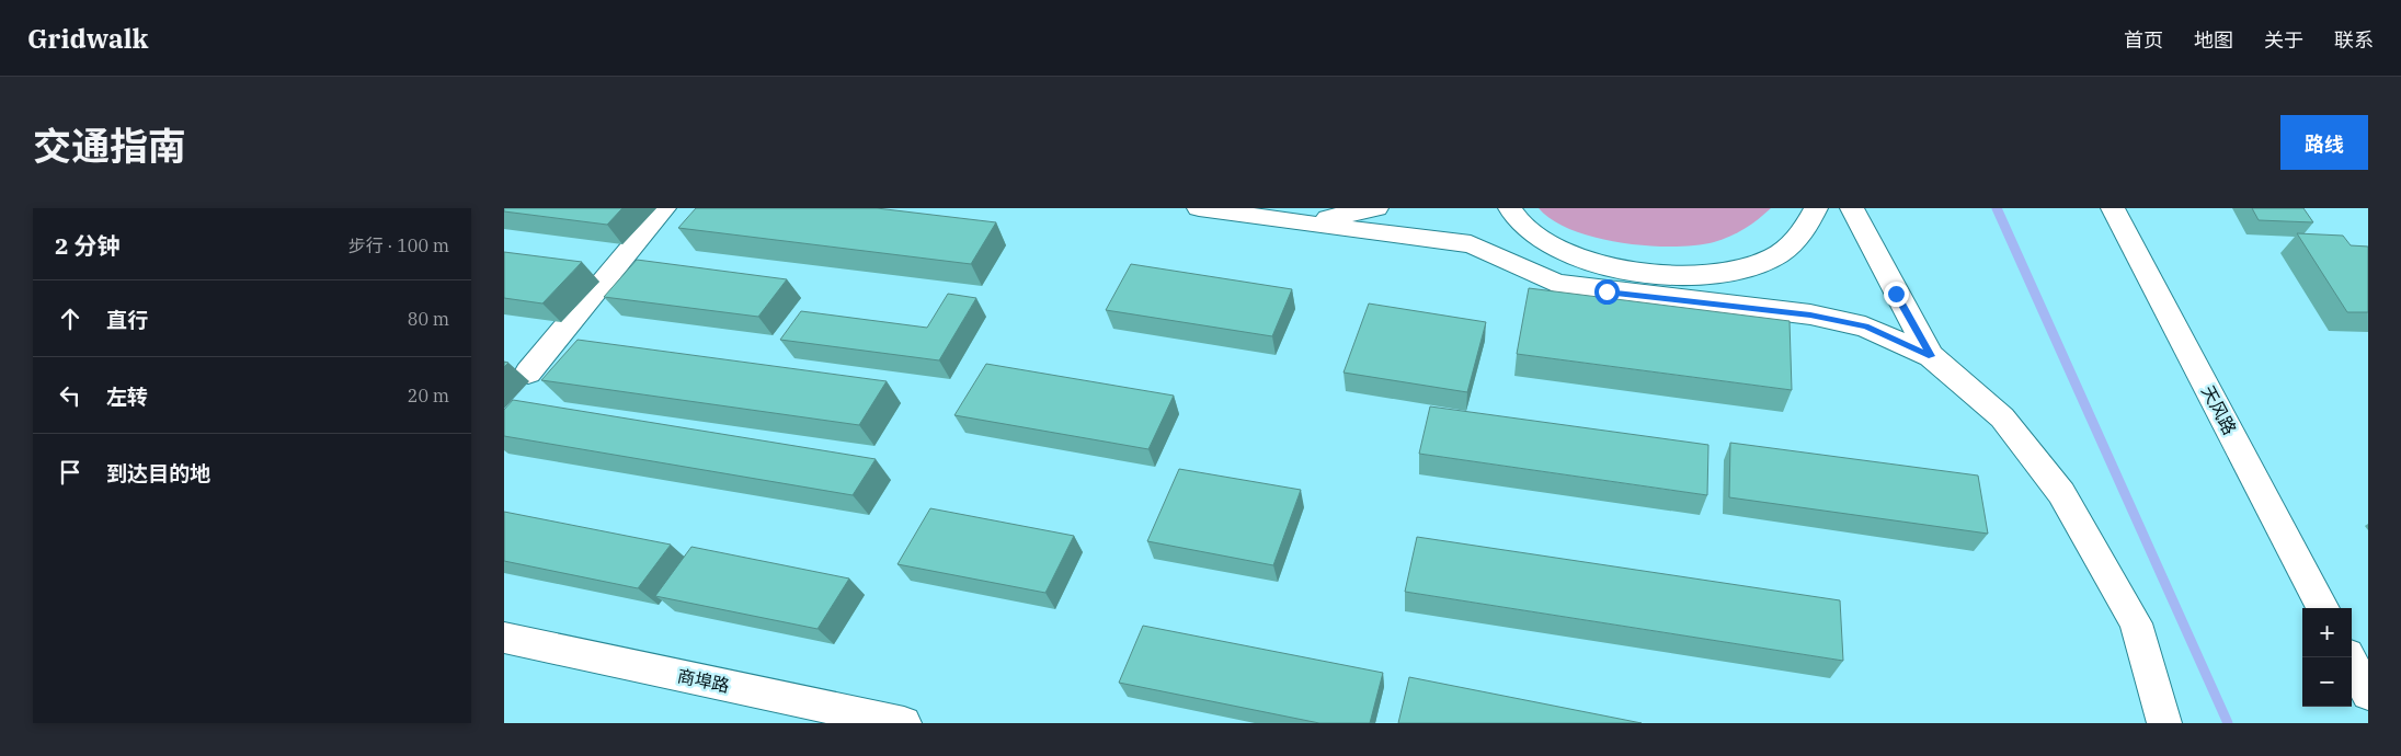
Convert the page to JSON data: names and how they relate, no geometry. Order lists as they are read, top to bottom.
{
  "streets": {
    "main road": ["天风路", "商埠路"]
  },
  "page": {
    "header": "Gridwalk",
    "nav": [
      "首页",
      "地图",
      "关于",
      "联系"
    ],
    "title": "交通指南",
    "buttons": "路线",
    "heading": ["2 分钟", "步行 · 100 m"],
    "list": [
      ["直行", "80 m"],
      ["左转", "20 m"],
      "到达目的地"
    ],
    "map_buttons": ["+", "−"]
  }
}
